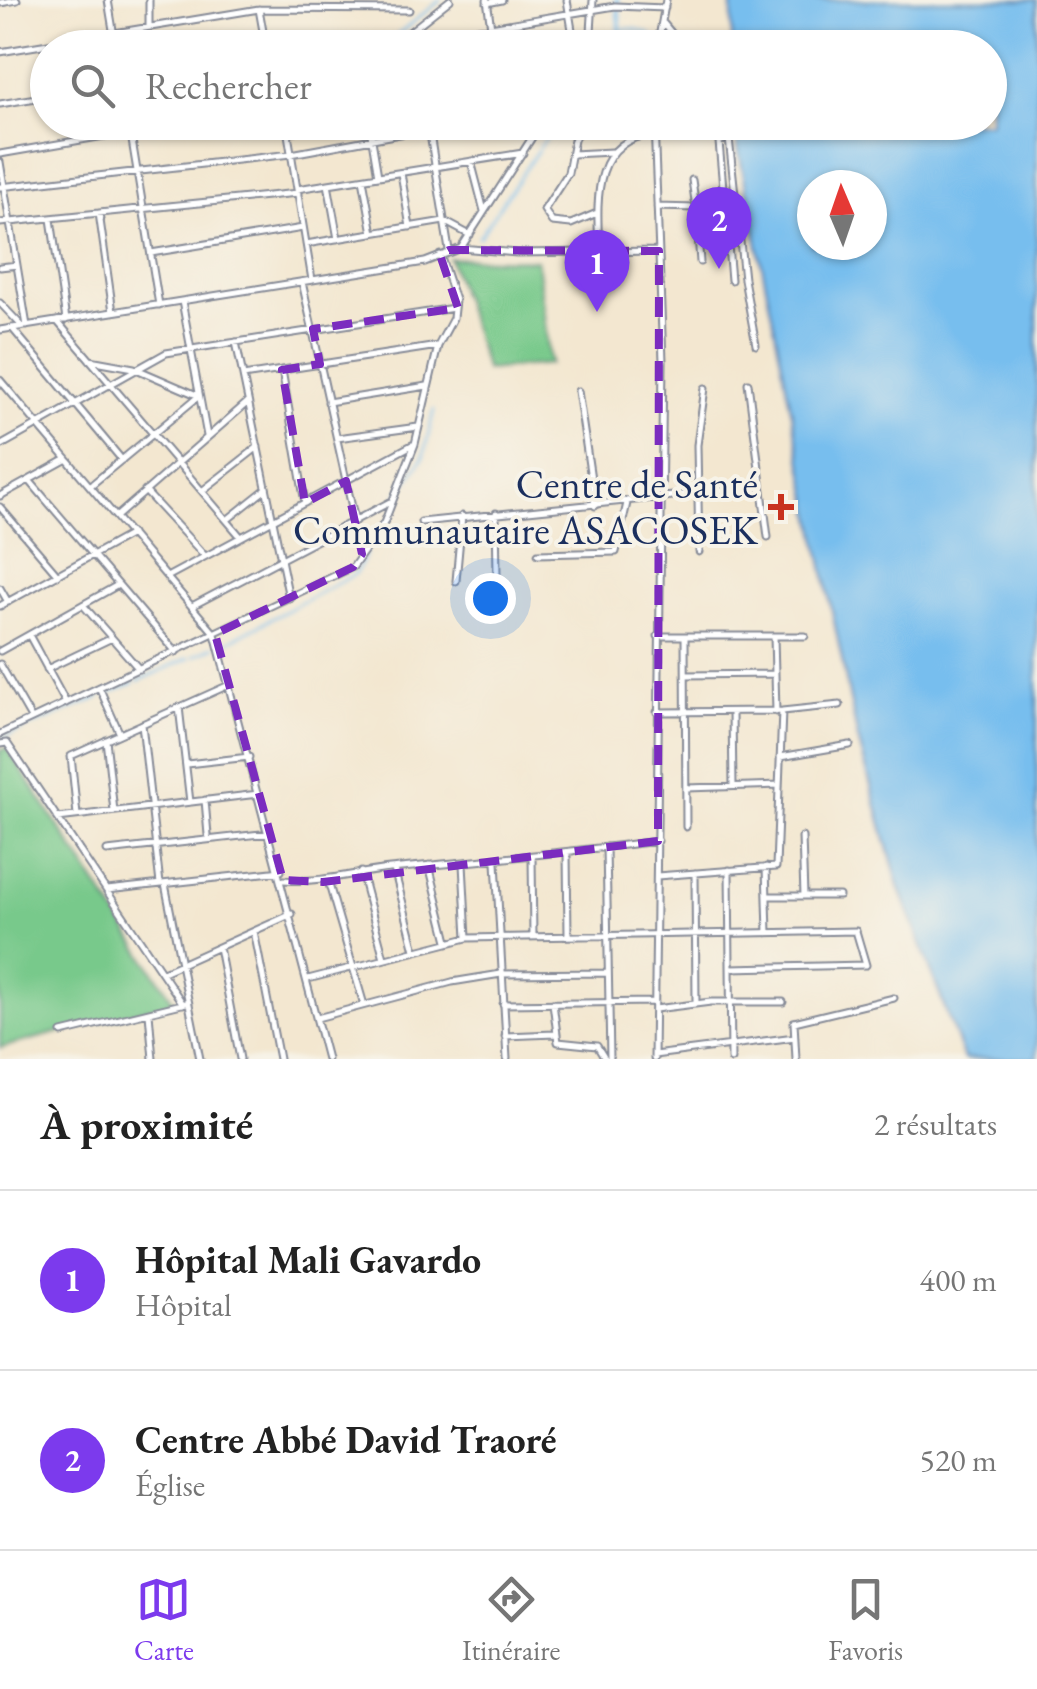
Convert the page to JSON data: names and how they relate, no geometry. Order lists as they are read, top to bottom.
{
  "places": {
    "health": ["Centre de Santé Communautaire ASACOSEK"]
  },
  "north": "top",
  "page": {
    "search": "Rechercher",
    "pins": ["2", "1"],
    "heading": ["À proximité", "2 résultats"],
    "list": [
      {
        "mark": "1",
        "name": "Hôpital Mali Gavardo",
        "note": "Hôpital",
        "value": "400 m"
      },
      {
        "mark": "2",
        "name": "Centre Abbé David Traoré",
        "note": "Église",
        "value": "520 m"
      }
    ],
    "nav": ["Carte", "Itinéraire", "Favoris"]
  }
}
